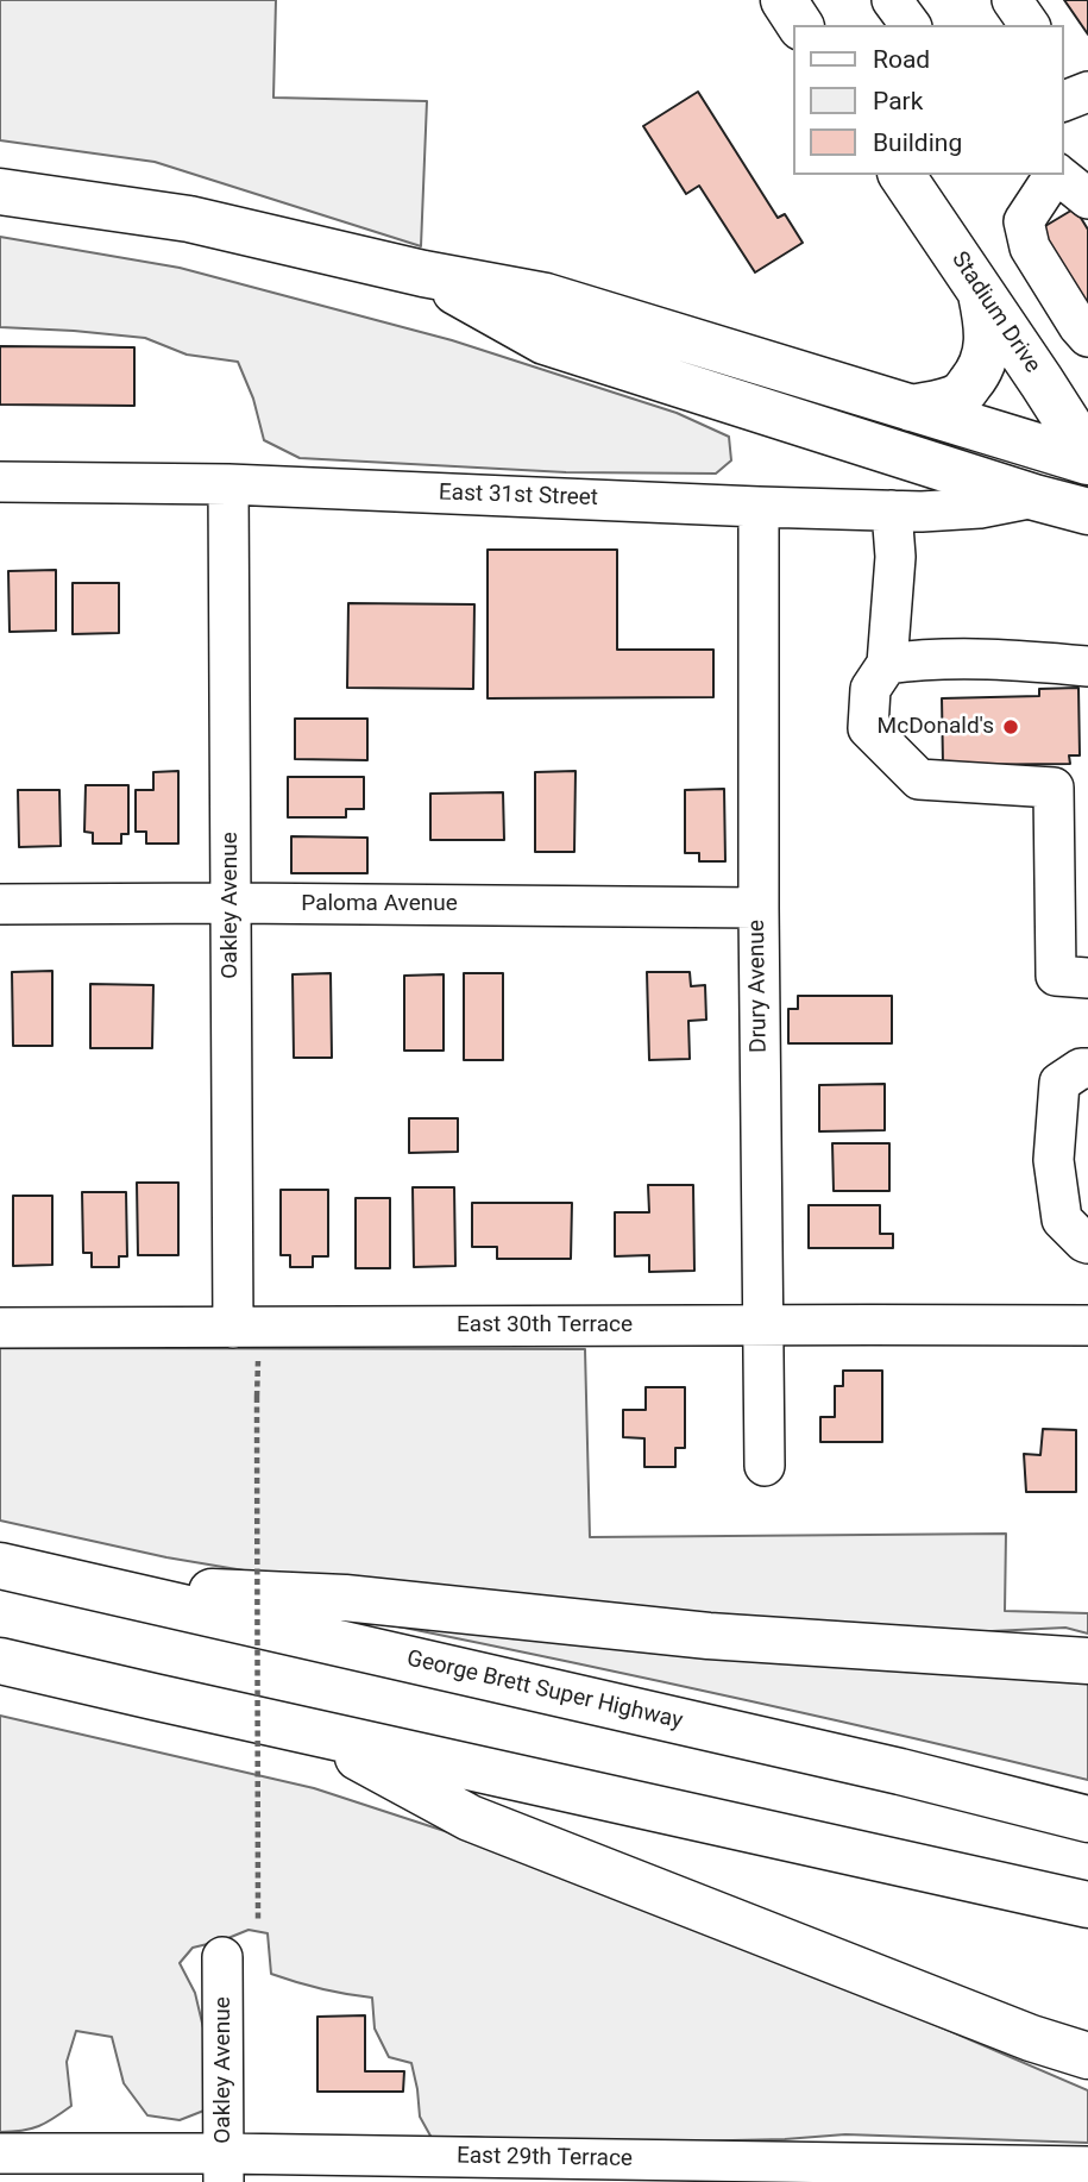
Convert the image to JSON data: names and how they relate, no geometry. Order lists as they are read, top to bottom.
{
  "streets": {
    "main road": ["Stadium Drive", "East 31st Street", "George Brett Super Highway"],
    "street": [
      "Paloma Avenue",
      "Oakley Avenue",
      "Drury Avenue",
      "East 30th Terrace",
      "East 29th Terrace"
    ]
  },
  "crossings": [
    ["East 31st Street", "Oakley Avenue"],
    ["East 31st Street", "Drury Avenue"],
    ["Paloma Avenue", "Oakley Avenue"],
    ["Paloma Avenue", "Drury Avenue"],
    ["Oakley Avenue", "East 30th Terrace"],
    ["Oakley Avenue", "East 29th Terrace"],
    ["Drury Avenue", "East 30th Terrace"]
  ],
  "places": ["McDonald's"],
  "legend": ["Road", "Park", "Building"]
}
